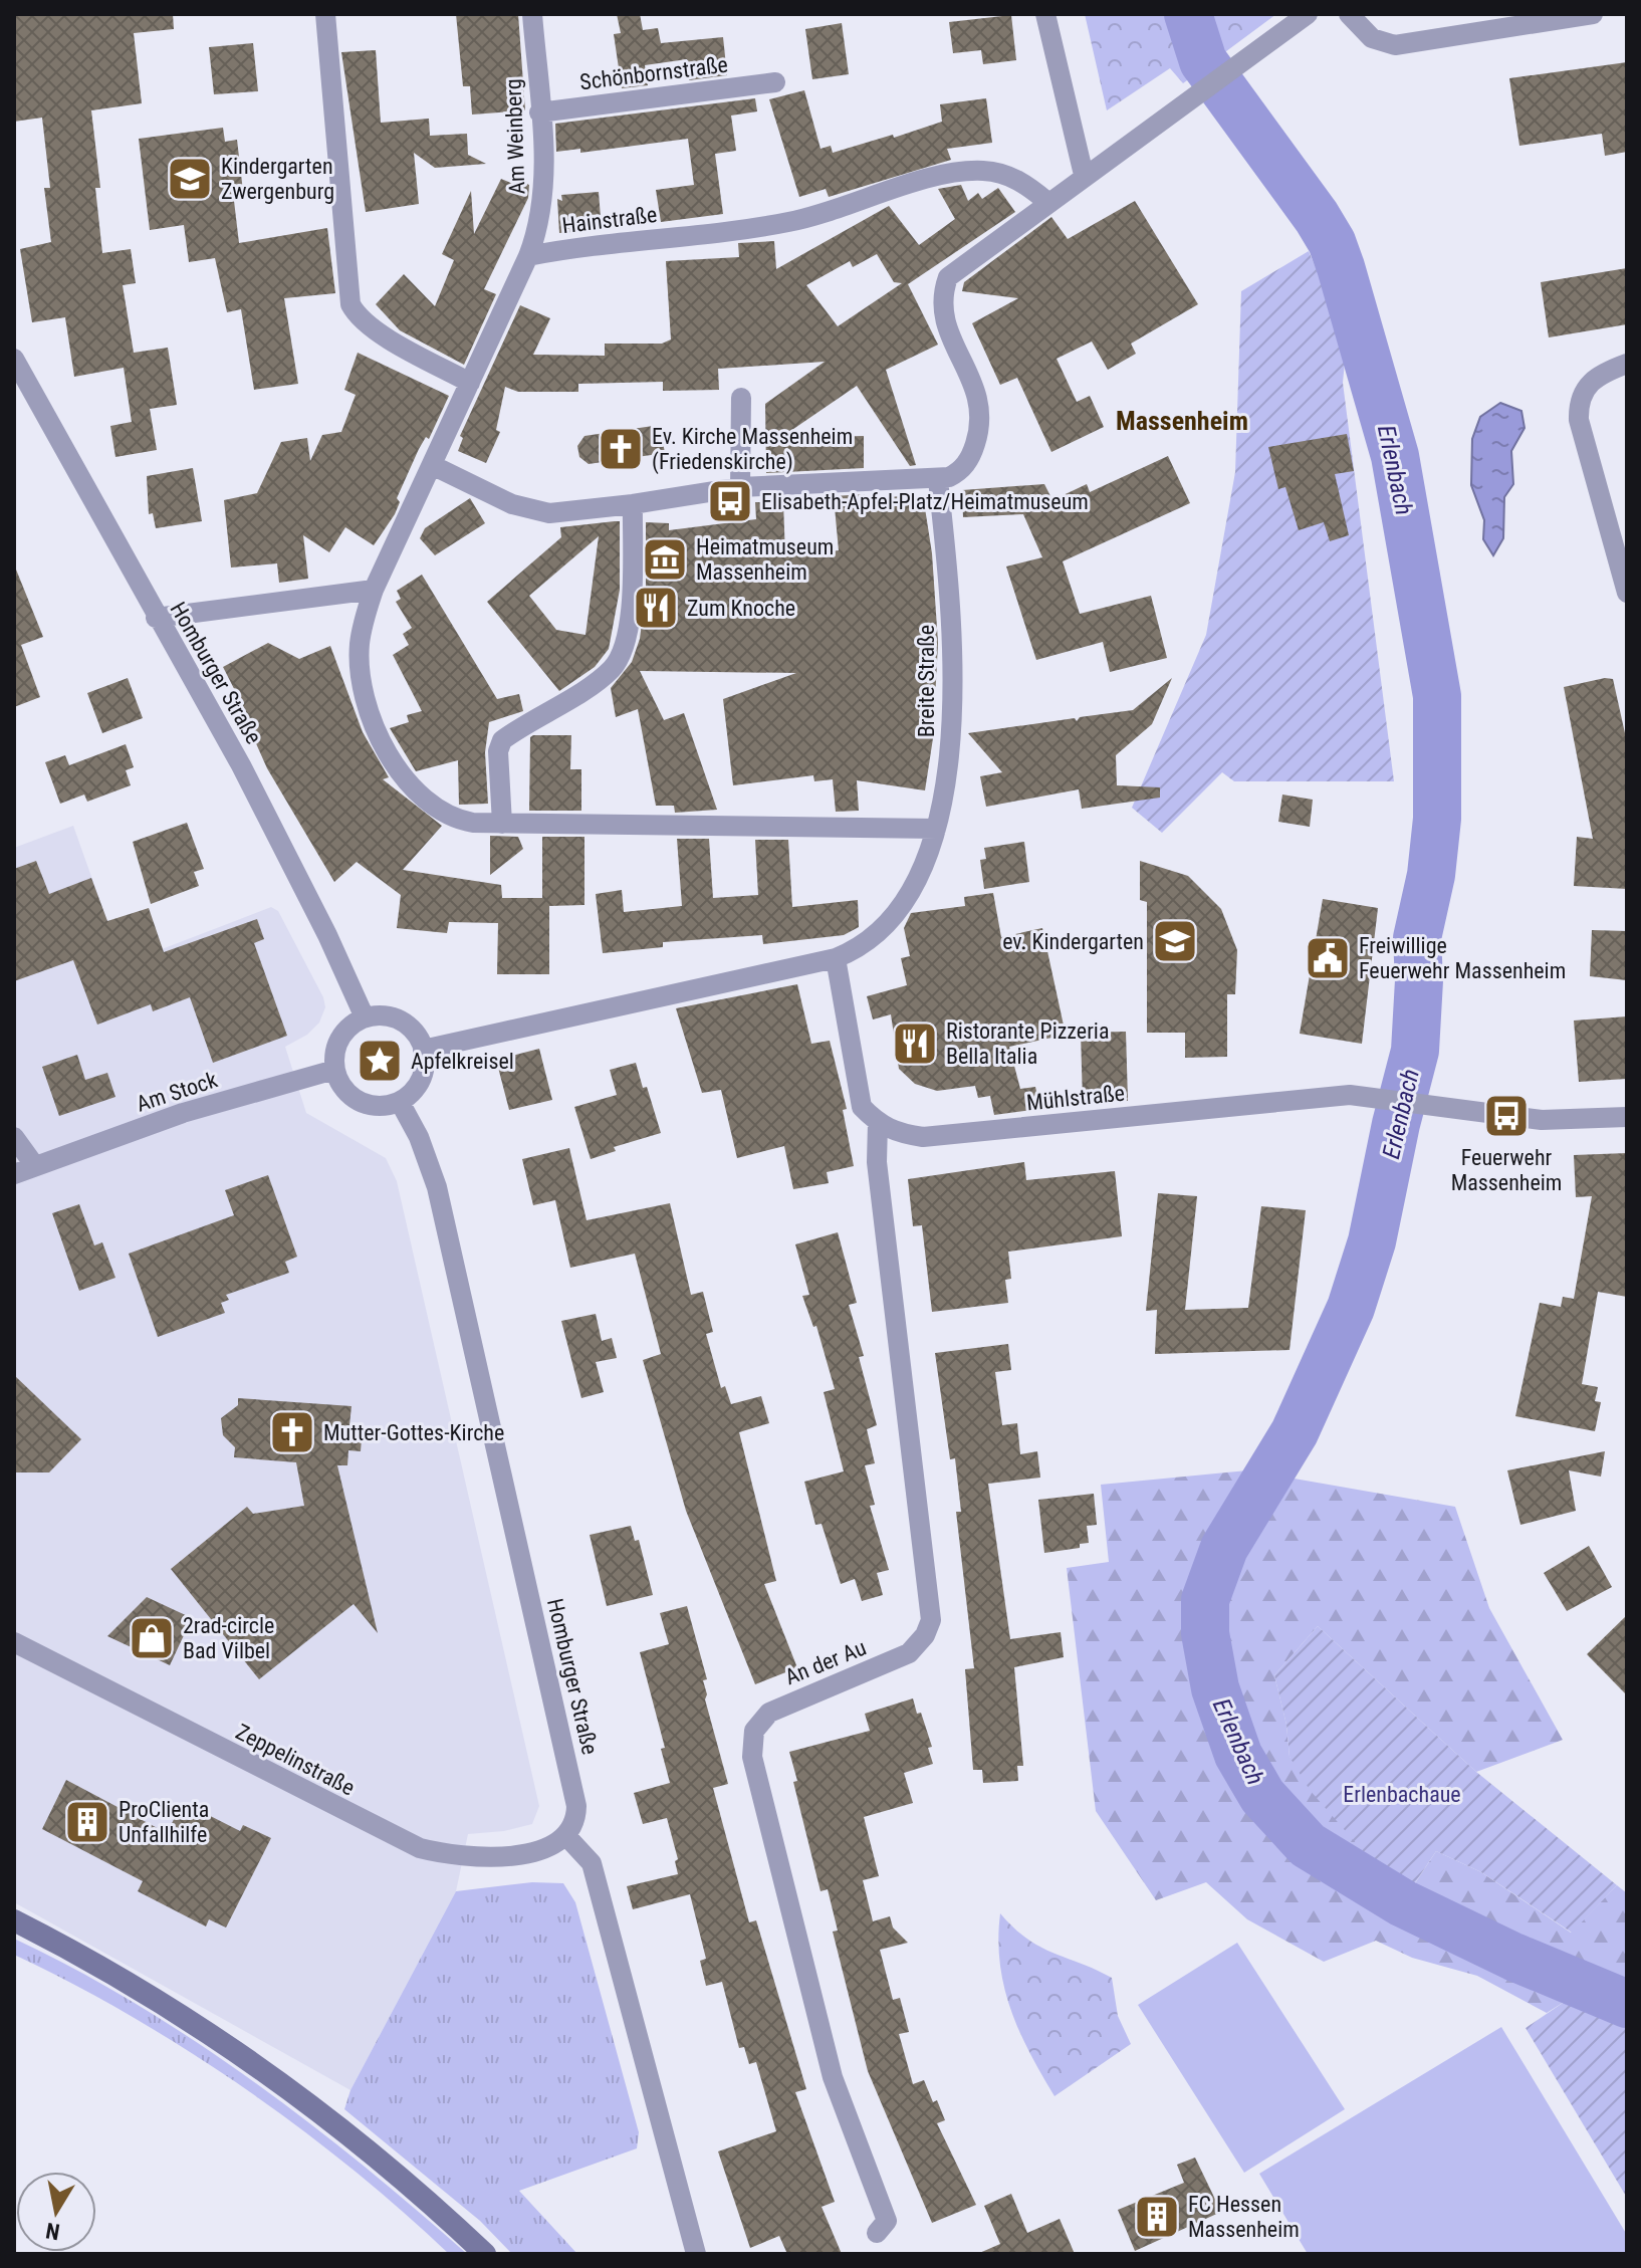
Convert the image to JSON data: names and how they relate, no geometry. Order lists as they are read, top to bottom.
{
  "streets": {
    "street": [
      "Schönbornstraße",
      "Am Weinberg",
      "Hainstraße",
      "Homburger Straße",
      "Breite Straße",
      "Am Stock",
      "Mühlstraße",
      "An der Au",
      "Zeppelinstraße"
    ]
  },
  "crossings": [
    ["Schönbornstraße", "Am Weinberg"],
    ["Am Weinberg", "Hainstraße"],
    ["Homburger Straße", "Breite Straße"],
    ["Homburger Straße", "Am Stock"],
    ["Homburger Straße", "Zeppelinstraße"],
    ["Breite Straße", "Am Stock"],
    ["Mühlstraße", "An der Au"]
  ],
  "districts": ["Massenheim"],
  "water": ["Erlenbach"],
  "parks": ["Erlenbachaue"],
  "places": {
    "school or university": ["Kindergarten Zwergenburg", "ev. Kindergarten"],
    "church": ["Ev. Kirche Massenheim (Friedenskirche)", "Mutter-Gottes-Kirche"],
    "bus stop": ["Elisabeth-Apfel-Platz/Heimatmuseum", "Feuerwehr Massenheim"],
    "museum": ["Heimatmuseum Massenheim"],
    "restaurant": ["Zum Knoche", "Ristorante Pizzeria Bella Italia"],
    "public building": ["Freiwillige Feuerwehr Massenheim"],
    "place": ["Apfelkreisel"],
    "shop": ["2rad-circle Bad Vilbel"],
    "building": ["ProClienta Unfallhilfe", "FC Hessen Massenheim"]
  },
  "north": "bottom"
}
